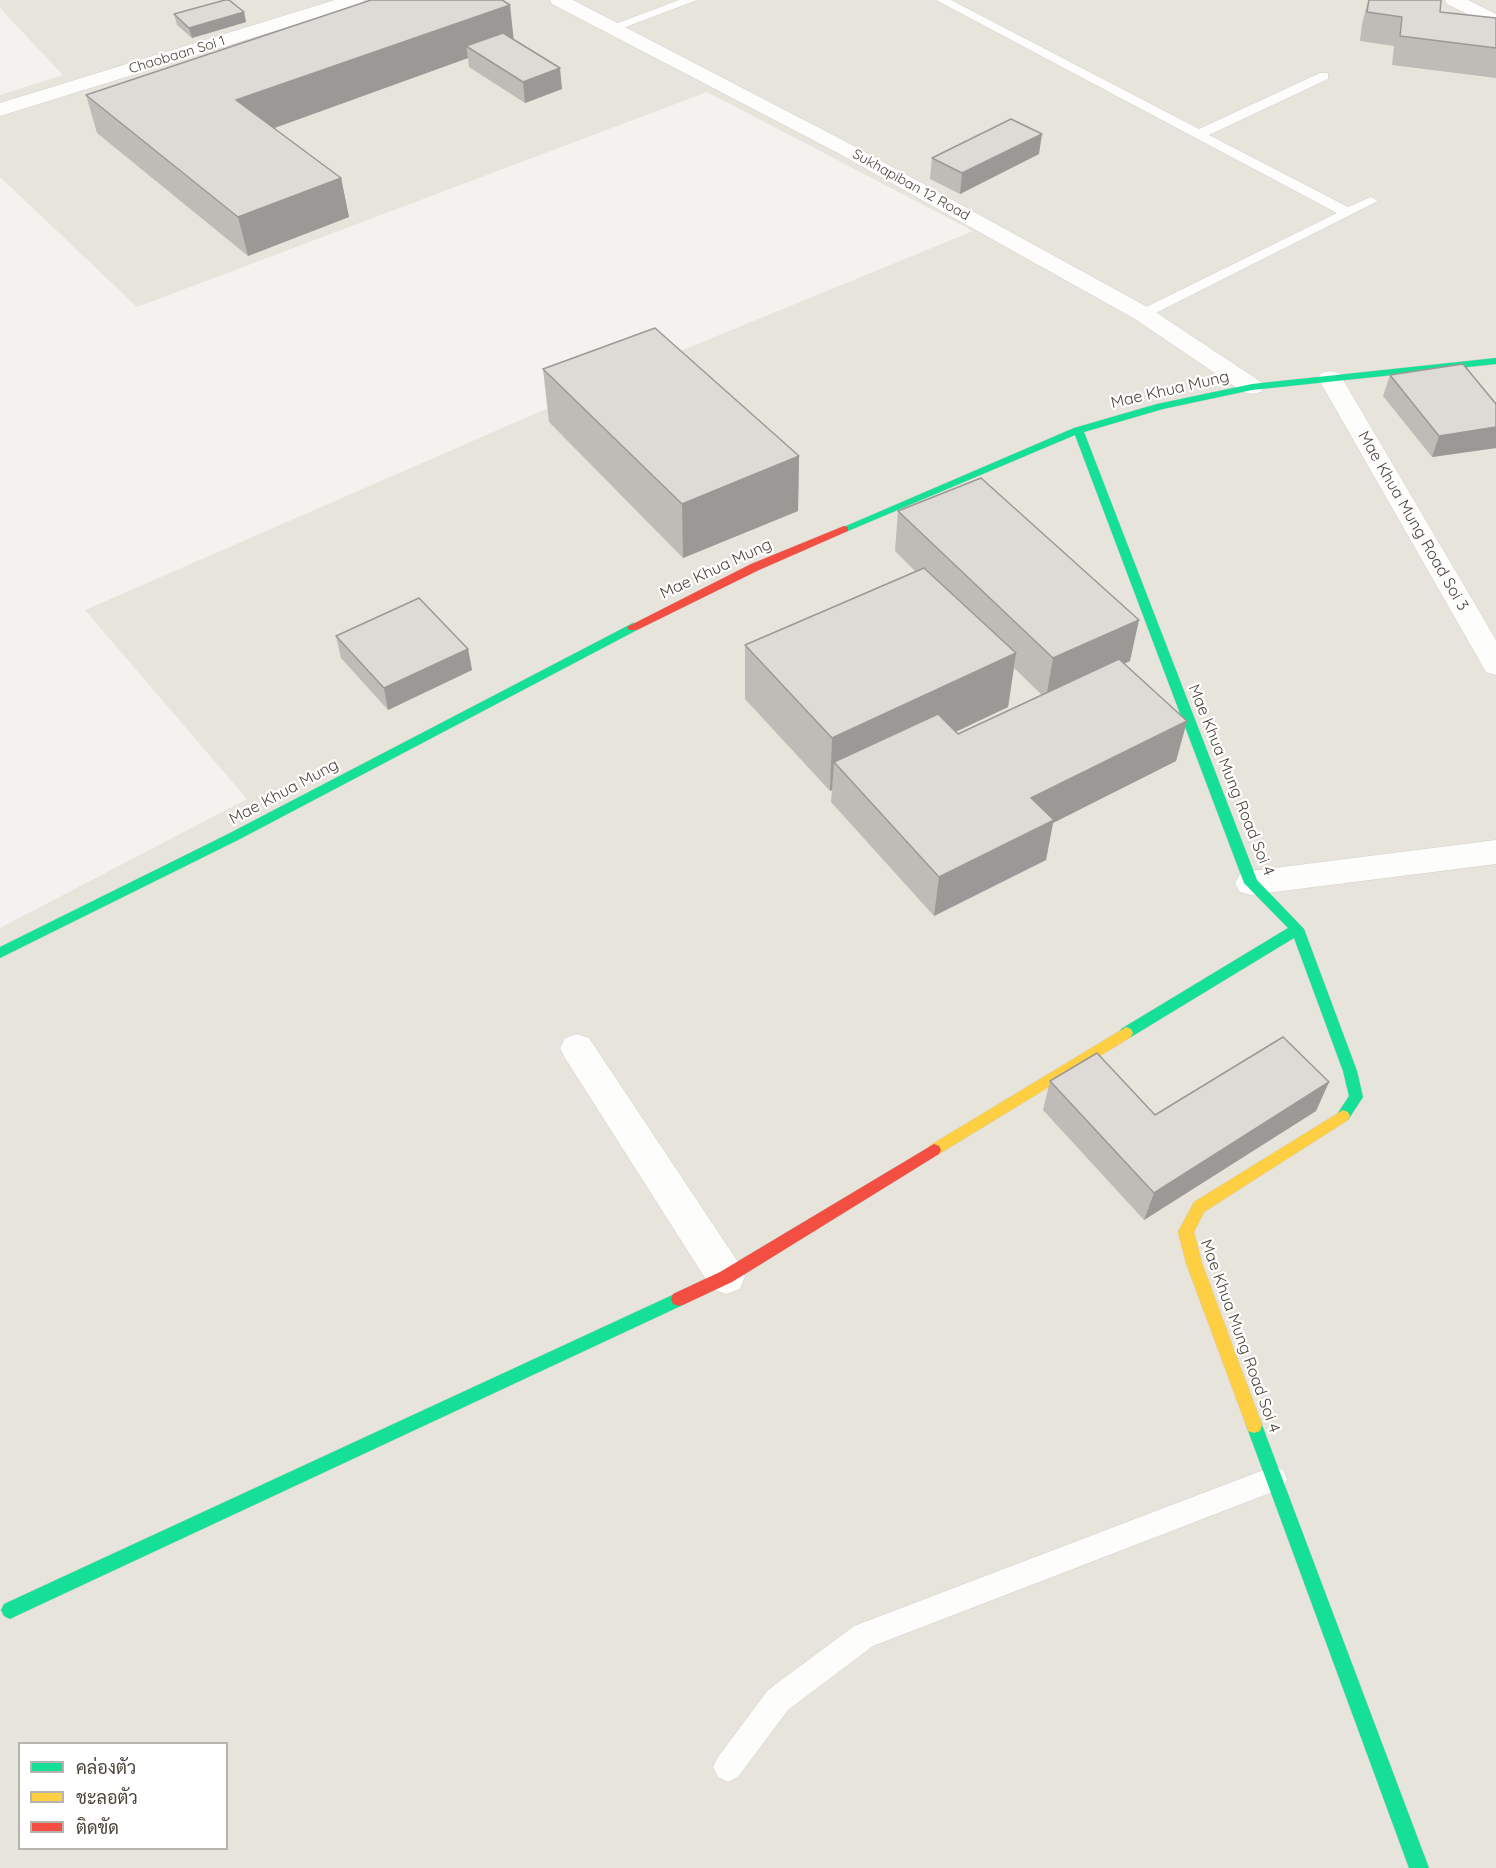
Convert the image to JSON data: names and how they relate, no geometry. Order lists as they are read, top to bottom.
{
  "streets": {
    "street": [
      "Chaobaan Soi 1",
      "Sukhapiban 12 Road",
      "Mae Khua Mung",
      "Mae Khua Mung Road Soi 3",
      "Mae Khua Mung Road Soi 4"
    ]
  },
  "crossings": [
    ["Sukhapiban 12 Road", "Mae Khua Mung"],
    ["Mae Khua Mung", "Mae Khua Mung Road Soi 3"],
    ["Mae Khua Mung", "Mae Khua Mung Road Soi 4"]
  ],
  "legend": ["คล่องตัว", "ชะลอตัว", "ติดขัด"]
}
